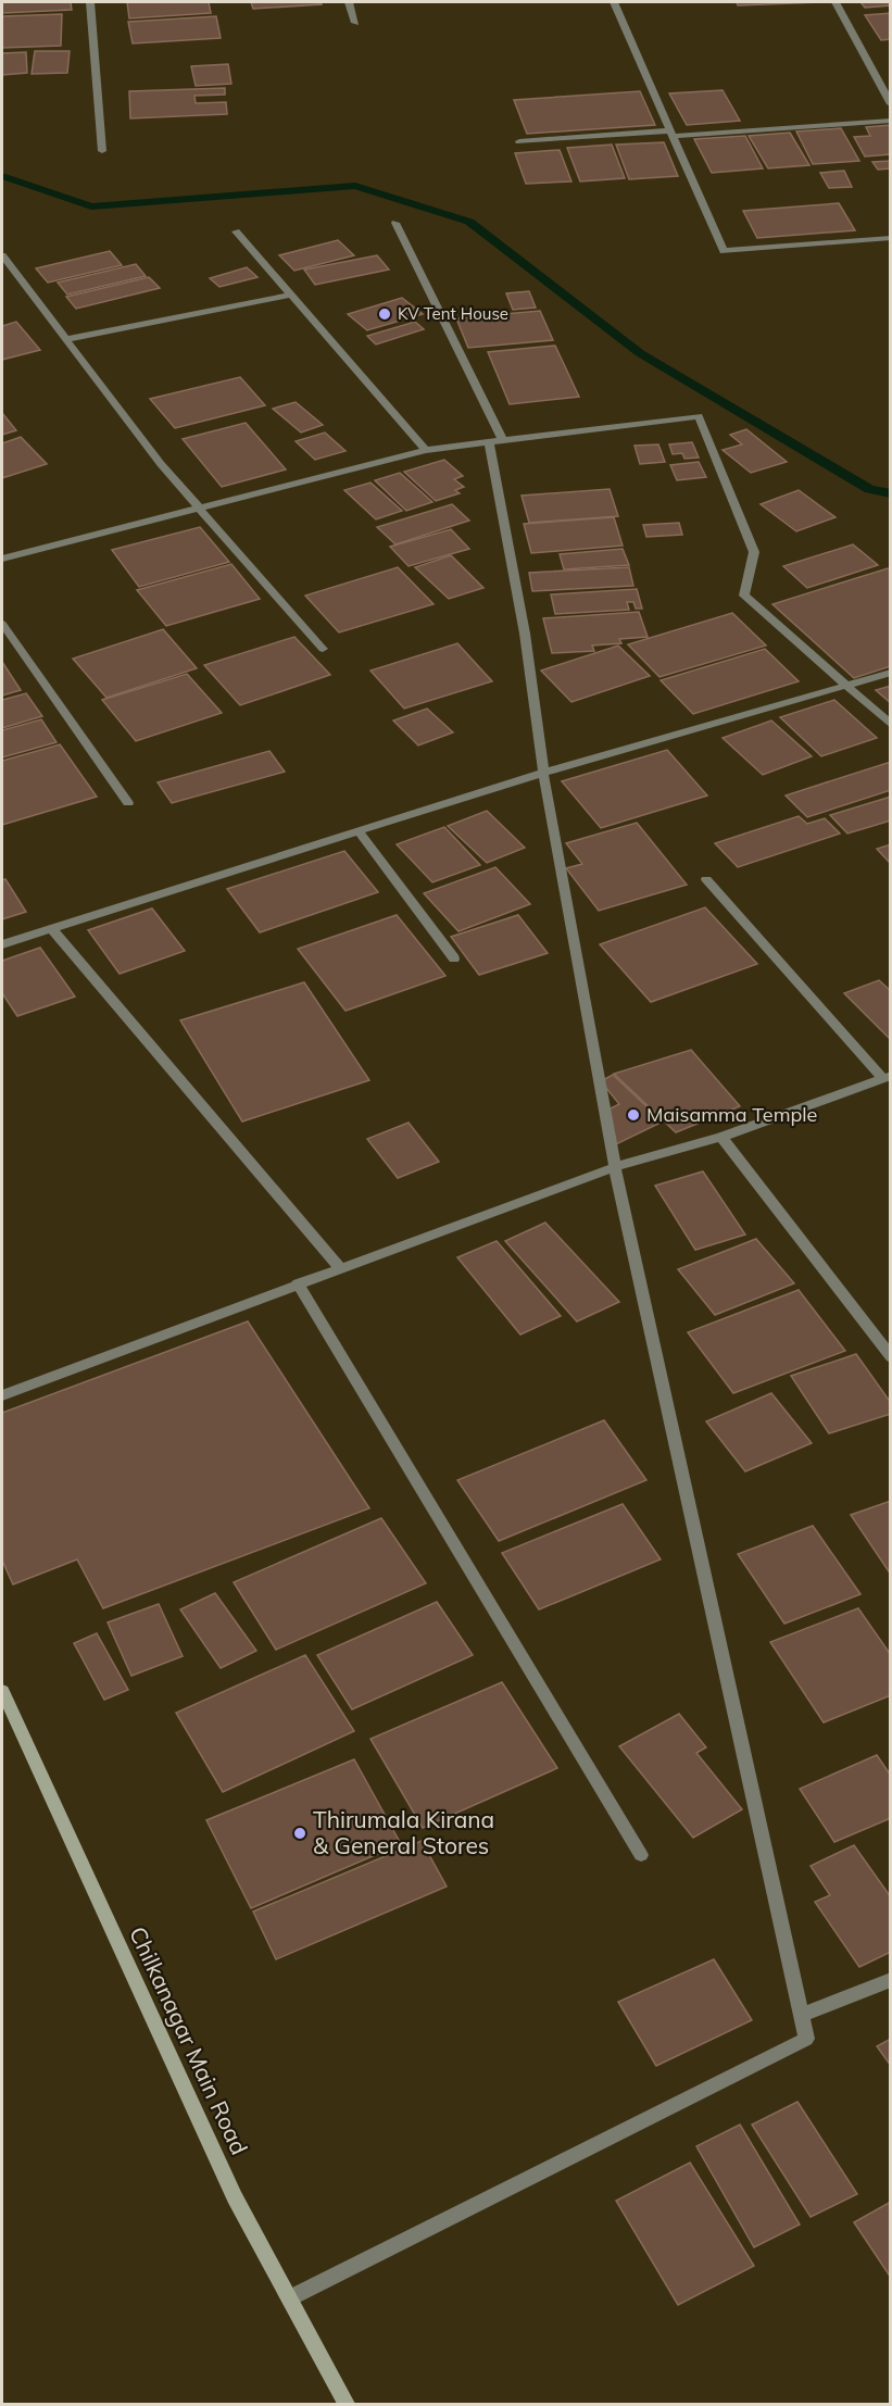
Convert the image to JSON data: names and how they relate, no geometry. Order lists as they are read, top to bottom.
{
  "streets": {
    "main road": ["Chilkanagar Main Road"]
  },
  "places": ["KV Tent House", "Maisamma Temple", "Thirumala Kirana & General Stores"]
}
